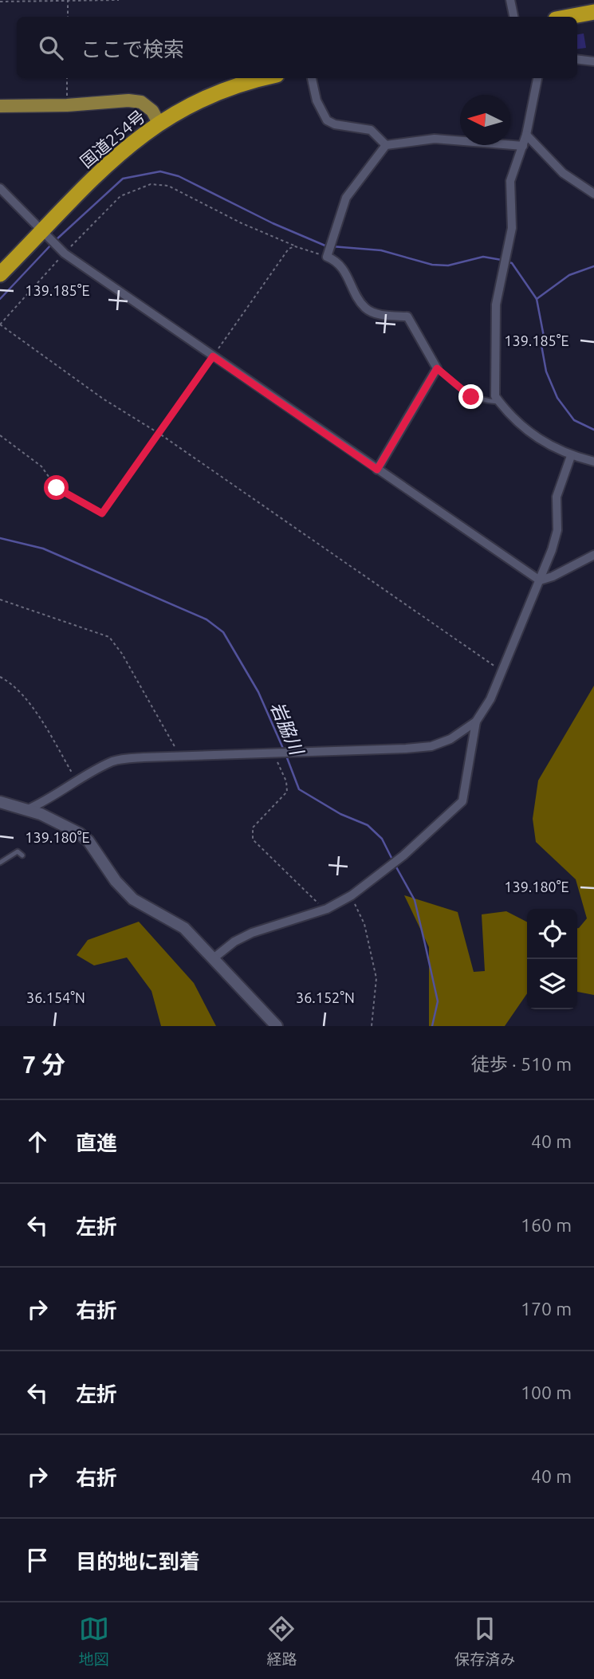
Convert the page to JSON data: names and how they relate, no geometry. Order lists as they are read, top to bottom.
{
  "streets": {
    "highway": ["国道254号"]
  },
  "water": ["岩脇川"],
  "north": "left",
  "page": {
    "search": "ここで検索",
    "heading": ["7 分", "徒歩 · 510 m"],
    "list": [
      ["直進", "40 m"],
      ["左折", "160 m"],
      ["右折", "170 m"],
      ["左折", "100 m"],
      ["右折", "40 m"],
      "目的地に到着"
    ],
    "nav": ["地図", "経路", "保存済み"]
  },
  "coordinates": [
    "139.185°E",
    "139.180°E",
    "36.154°N",
    "36.152°N"
  ]
}
